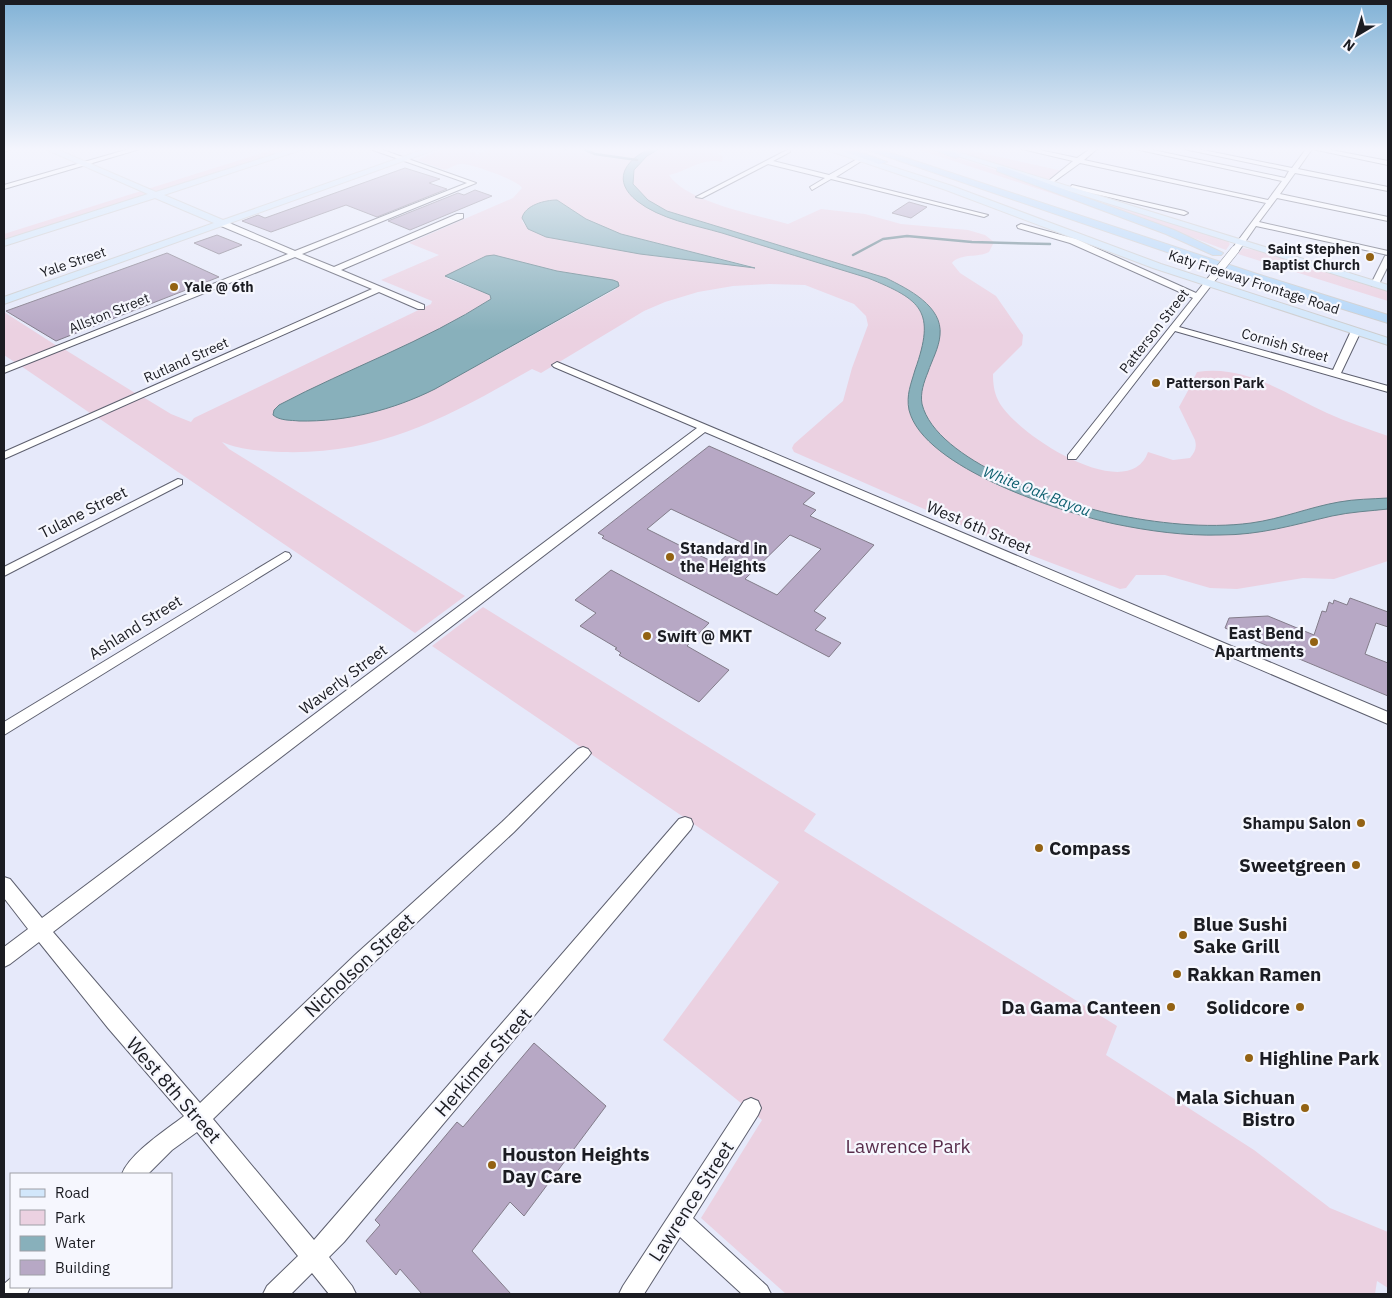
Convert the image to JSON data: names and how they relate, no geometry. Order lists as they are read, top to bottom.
{
  "streets": {
    "main road": ["Yale Street", "Katy Freeway Frontage Road"],
    "street": [
      "Allston Street",
      "Patterson Street",
      "Cornish Street",
      "Rutland Street",
      "Tulane Street",
      "West 6th Street",
      "Ashland Street",
      "Waverly Street",
      "Nicholson Street",
      "Herkimer Street",
      "West 8th Street",
      "Lawrence Street"
    ]
  },
  "crossings": [
    ["Katy Freeway Frontage Road", "Patterson Street"],
    ["Patterson Street", "Cornish Street"],
    ["West 6th Street", "Waverly Street"],
    ["Waverly Street", "West 8th Street"],
    ["Nicholson Street", "West 8th Street"],
    ["Herkimer Street", "West 8th Street"]
  ],
  "water": ["White Oak Bayou"],
  "parks": ["Lawrence Park"],
  "places": [
    "Saint Stephen Baptist Church",
    "Yale @ 6th",
    "Patterson Park",
    "Standard in the Heights",
    "Swift @ MKT",
    "East Bend Apartments",
    "Shampu Salon",
    "Compass",
    "Sweetgreen",
    "Blue Sushi Sake Grill",
    "Rakkan Ramen",
    "Da Gama Canteen",
    "Solidcore",
    "Highline Park",
    "Mala Sichuan Bistro",
    "Houston Heights Day Care"
  ],
  "legend": [
    "Road",
    "Park",
    "Water",
    "Building"
  ],
  "north": "bottom left"
}
